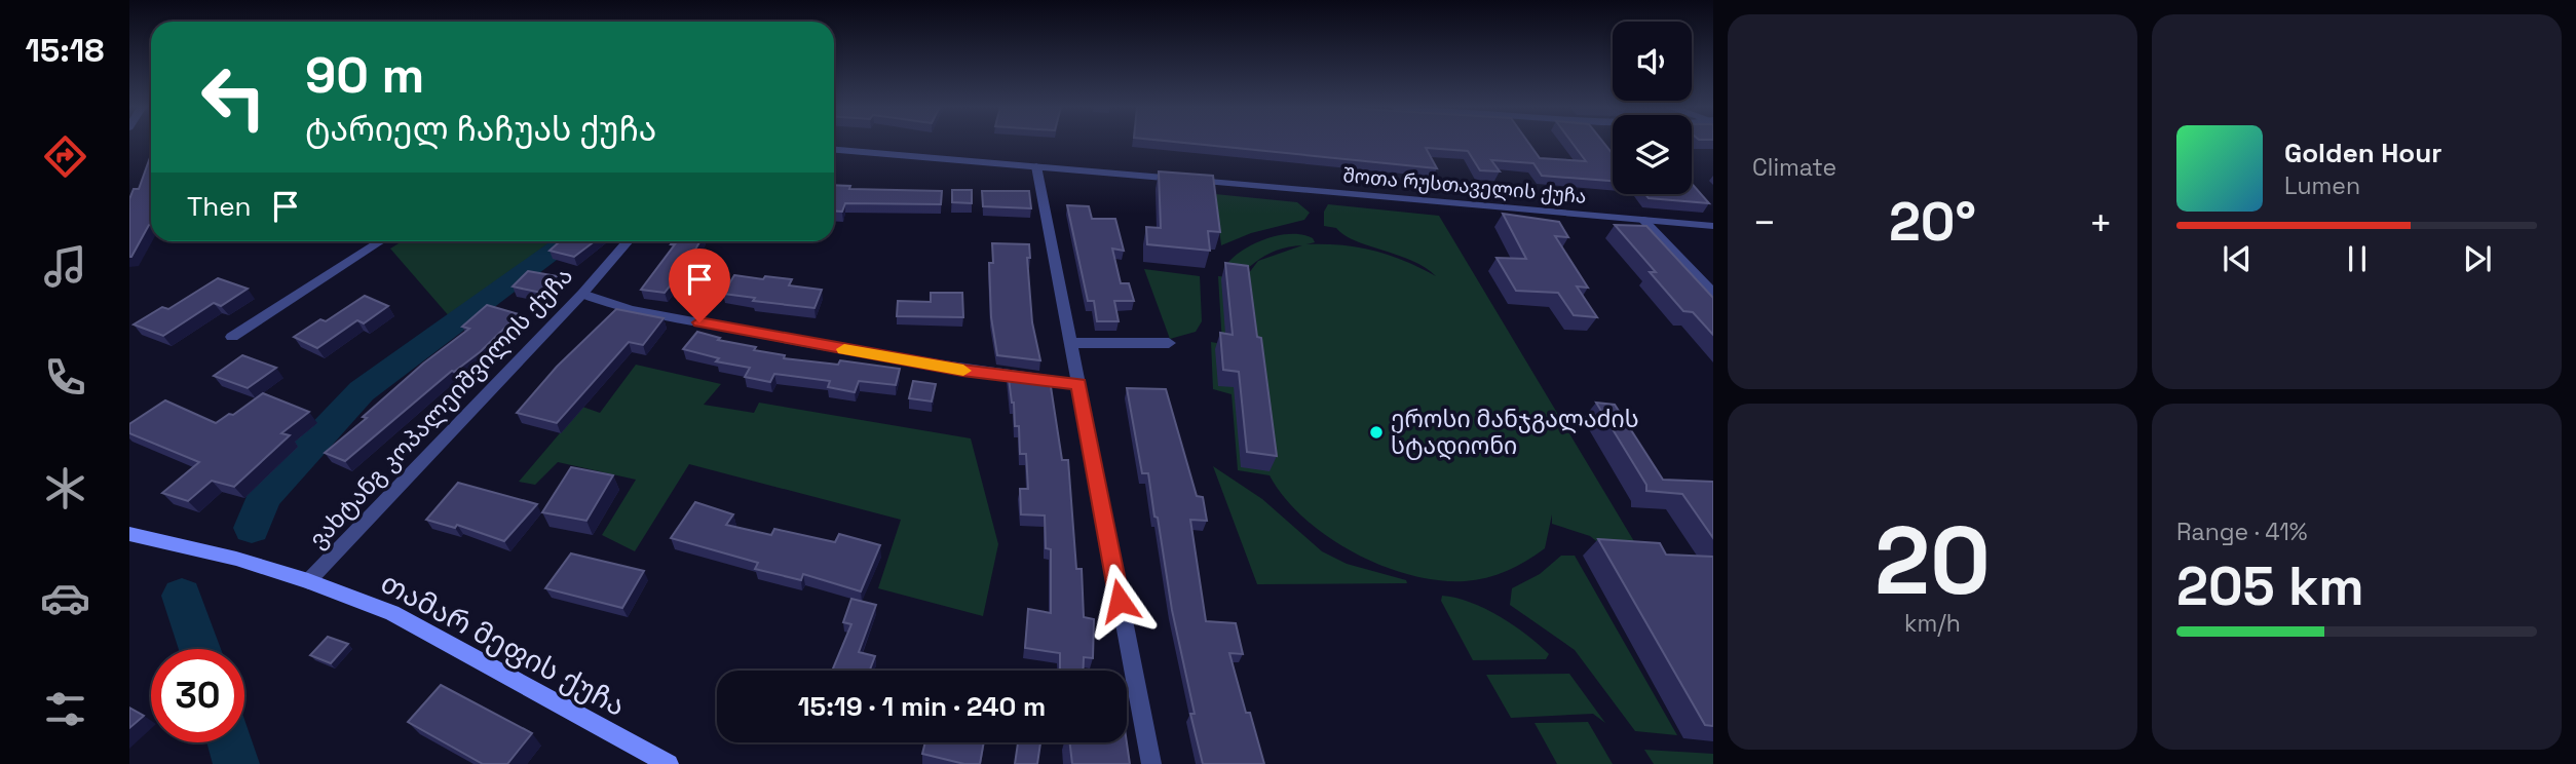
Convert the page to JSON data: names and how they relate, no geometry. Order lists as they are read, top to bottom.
{
  "streets": {
    "main road": ["თამარ მეფის ქუჩა"],
    "street": ["შოთა რუსთაველის ქუჩა", "ვახტანგ კოპალეიშვილის ქუჩა"]
  },
  "crossings": [
    ["ვახტანგ კოპალეიშვილის ქუჩა", "თამარ მეფის ქუჩა"]
  ],
  "places": ["ეროსი მანჯგალაძის სტადიონი"],
  "page": {
    "tabs": "15:18",
    "tile": [
      "Climate",
      ["20", "km/h"],
      ["Range · 41%", "205 km"]
    ],
    "turn": ["90 m", "ტარიელ ჩაჩუას ქუჩა"],
    "song": ["Golden Hour", "Lumen"],
    "then": "Then",
    "heat": ["−", "20°", "+"],
    "limit": "30",
    "trip": "15:19 · 1 min · 240 m"
  }
}
